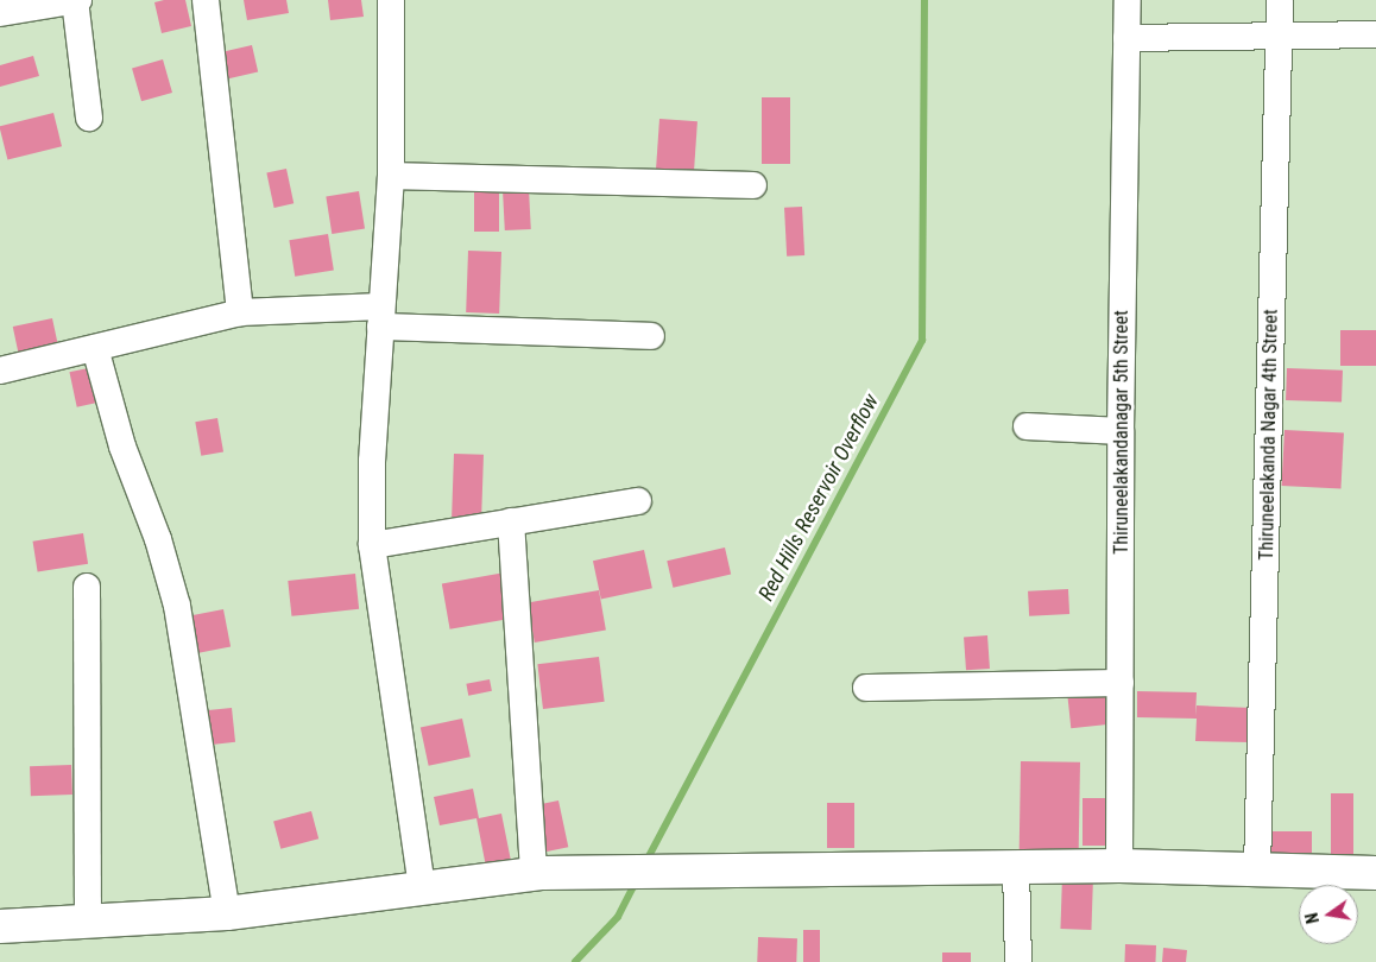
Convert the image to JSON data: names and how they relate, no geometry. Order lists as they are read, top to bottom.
{
  "streets": {
    "street": ["Thiruneelakandanagar 5th Street", "Thiruneelakanda Nagar 4th Street"]
  },
  "water": ["Red Hills Reservoir Overflow"],
  "north": "left"
}
